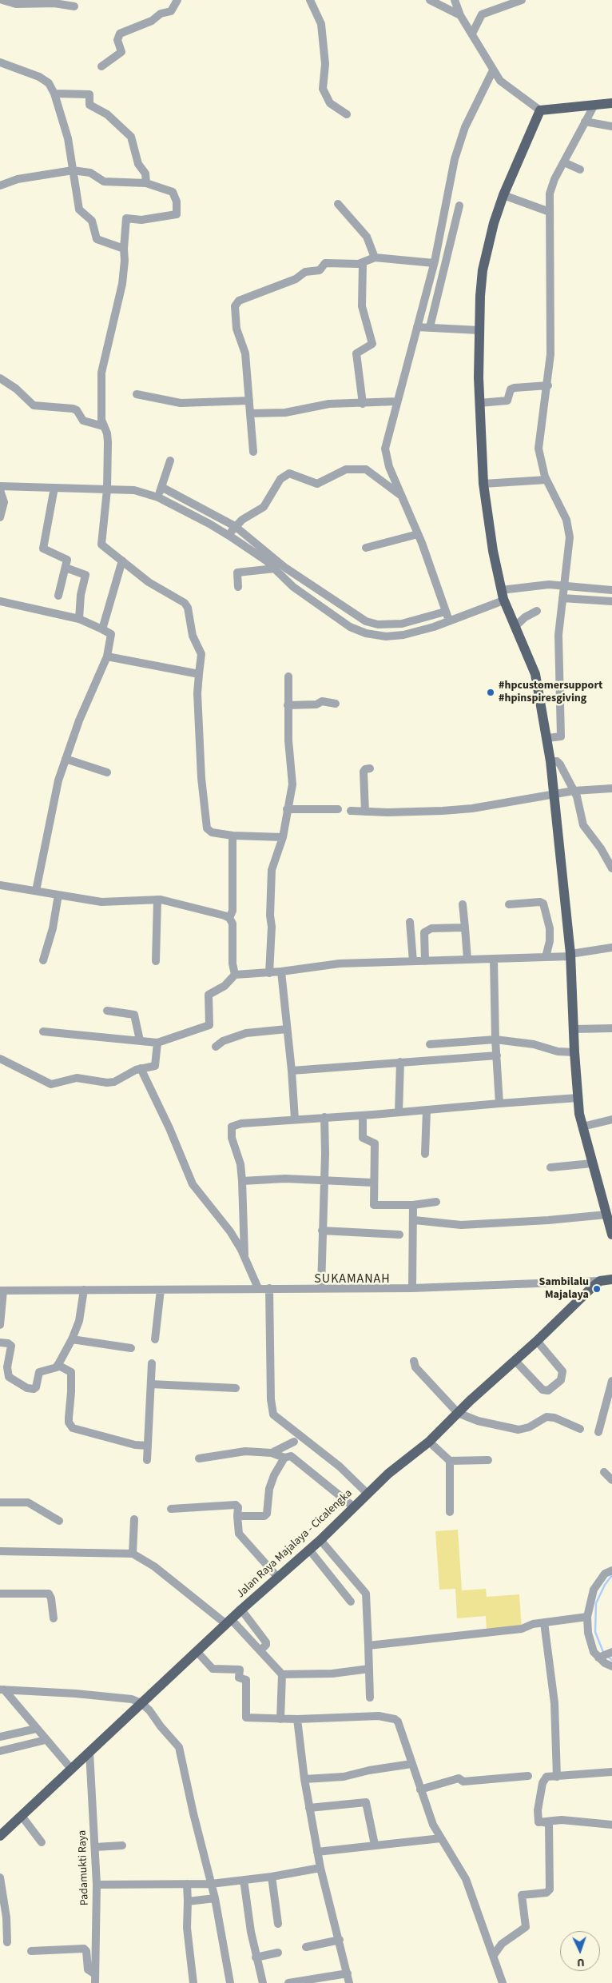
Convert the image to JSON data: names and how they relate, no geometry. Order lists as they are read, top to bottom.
{
  "streets": {
    "main road": ["Jalan Raya Majalaya - Cicalengka"],
    "street": ["Padamukti Raya"]
  },
  "crossings": [
    ["Jalan Raya Majalaya - Cicalengka", "Padamukti Raya"]
  ],
  "districts": ["SUKAMANAH"],
  "places": ["#hpcustomersupport #hpinspiresgiving", "Sambilalu Majalaya"],
  "north": "bottom"
}
